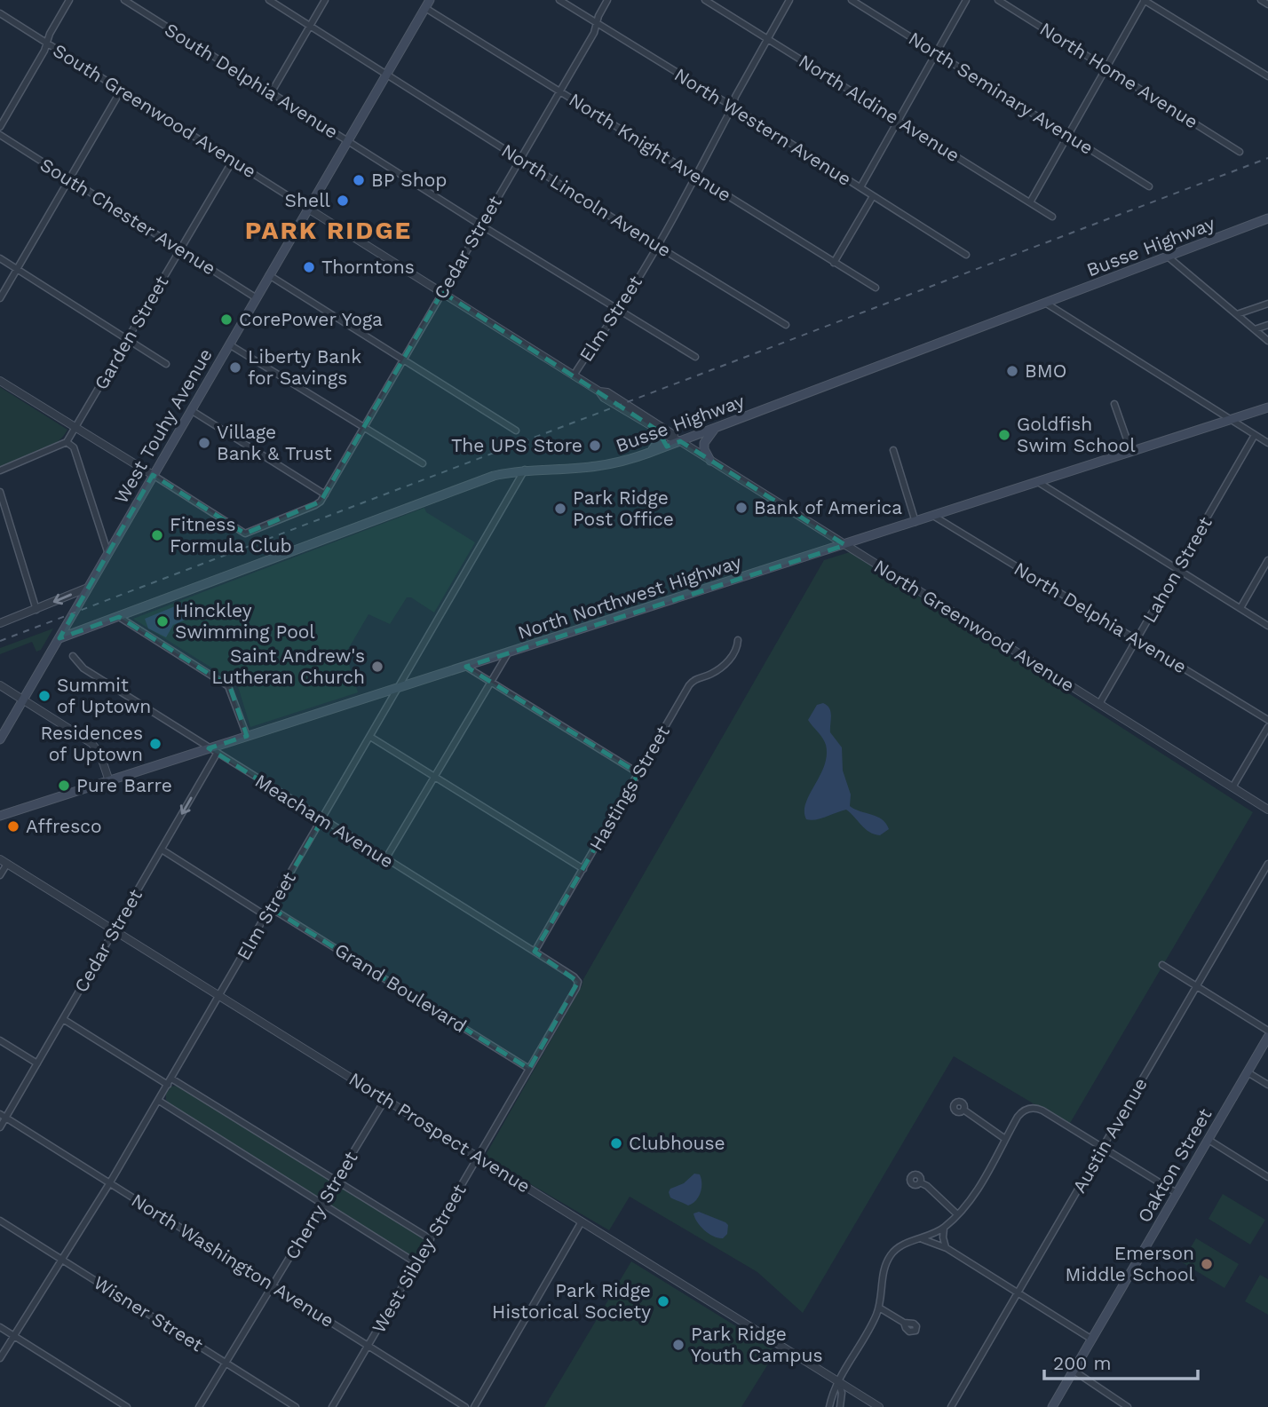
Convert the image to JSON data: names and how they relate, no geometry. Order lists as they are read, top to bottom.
{
  "streets": {
    "main road": [
      "Busse Highway",
      "West Touhy Avenue",
      "North Northwest Highway",
      "Oakton Street"
    ],
    "street": [
      "North Home Avenue",
      "South Delphia Avenue",
      "North Seminary Avenue",
      "North Aldine Avenue",
      "South Greenwood Avenue",
      "North Western Avenue",
      "North Knight Avenue",
      "North Lincoln Avenue",
      "South Chester Avenue",
      "Cedar Street",
      "Elm Street",
      "Garden Street",
      "Lahon Street",
      "North Delphia Avenue",
      "North Greenwood Avenue",
      "Hastings Street",
      "Meacham Avenue",
      "Grand Boulevard",
      "North Prospect Avenue",
      "Austin Avenue",
      "Cherry Street",
      "West Sibley Street",
      "North Washington Avenue",
      "Wisner Street"
    ]
  },
  "crossings": [
    ["South Delphia Avenue", "West Touhy Avenue"],
    ["North Aldine Avenue", "Elm Street"],
    ["South Greenwood Avenue", "Garden Street"],
    ["South Greenwood Avenue", "West Touhy Avenue"],
    ["South Greenwood Avenue", "North Greenwood Avenue"],
    ["North Western Avenue", "Cedar Street"],
    ["North Western Avenue", "Elm Street"],
    ["North Knight Avenue", "Cedar Street"],
    ["North Knight Avenue", "Elm Street"],
    ["North Knight Avenue", "West Touhy Avenue"],
    ["North Lincoln Avenue", "Cedar Street"],
    ["North Lincoln Avenue", "Elm Street"],
    ["North Lincoln Avenue", "West Touhy Avenue"],
    ["South Chester Avenue", "Garden Street"],
    ["South Chester Avenue", "West Touhy Avenue"],
    ["Busse Highway", "Elm Street"],
    ["Busse Highway", "West Touhy Avenue"],
    ["Busse Highway", "North Greenwood Avenue"],
    ["Cedar Street", "North Greenwood Avenue"],
    ["Cedar Street", "Meacham Avenue"],
    ["Cedar Street", "North Prospect Avenue"],
    ["Cedar Street", "North Washington Avenue"],
    ["Elm Street", "North Northwest Highway"],
    ["Elm Street", "North Greenwood Avenue"],
    ["Elm Street", "Meacham Avenue"],
    ["Elm Street", "Grand Boulevard"],
    ["Elm Street", "North Prospect Avenue"],
    ["Elm Street", "North Washington Avenue"],
    ["Elm Street", "Wisner Street"],
    ["West Touhy Avenue", "North Greenwood Avenue"],
    ["Lahon Street", "North Delphia Avenue"],
    ["Lahon Street", "North Greenwood Avenue"],
    ["North Northwest Highway", "North Delphia Avenue"],
    ["North Northwest Highway", "North Greenwood Avenue"],
    ["North Northwest Highway", "Meacham Avenue"],
    ["Hastings Street", "Meacham Avenue"],
    ["Meacham Avenue", "West Sibley Street"],
    ["Grand Boulevard", "West Sibley Street"],
    ["North Prospect Avenue", "Cherry Street"],
    ["North Prospect Avenue", "West Sibley Street"],
    ["Cherry Street", "North Washington Avenue"],
    ["Cherry Street", "Wisner Street"],
    ["West Sibley Street", "North Washington Avenue"]
  ],
  "districts": ["PARK RIDGE"],
  "places": [
    "BP Shop",
    "Shell",
    "Thorntons",
    "CorePower Yoga",
    "Liberty Bank for Savings",
    "BMO",
    "Goldfish Swim School",
    "Village Bank & Trust",
    "The UPS Store",
    "Bank of America",
    "Park Ridge Post Office",
    "Fitness Formula Club",
    "Hinckley Swimming Pool",
    "Saint Andrew's Lutheran Church",
    "Summit of Uptown",
    "Residences of Uptown",
    "Pure Barre",
    "Affresco",
    "Clubhouse",
    "Emerson Middle School",
    "Park Ridge Historical Society",
    "Park Ridge Youth Campus"
  ],
  "scale_bar": "200 m"
}
